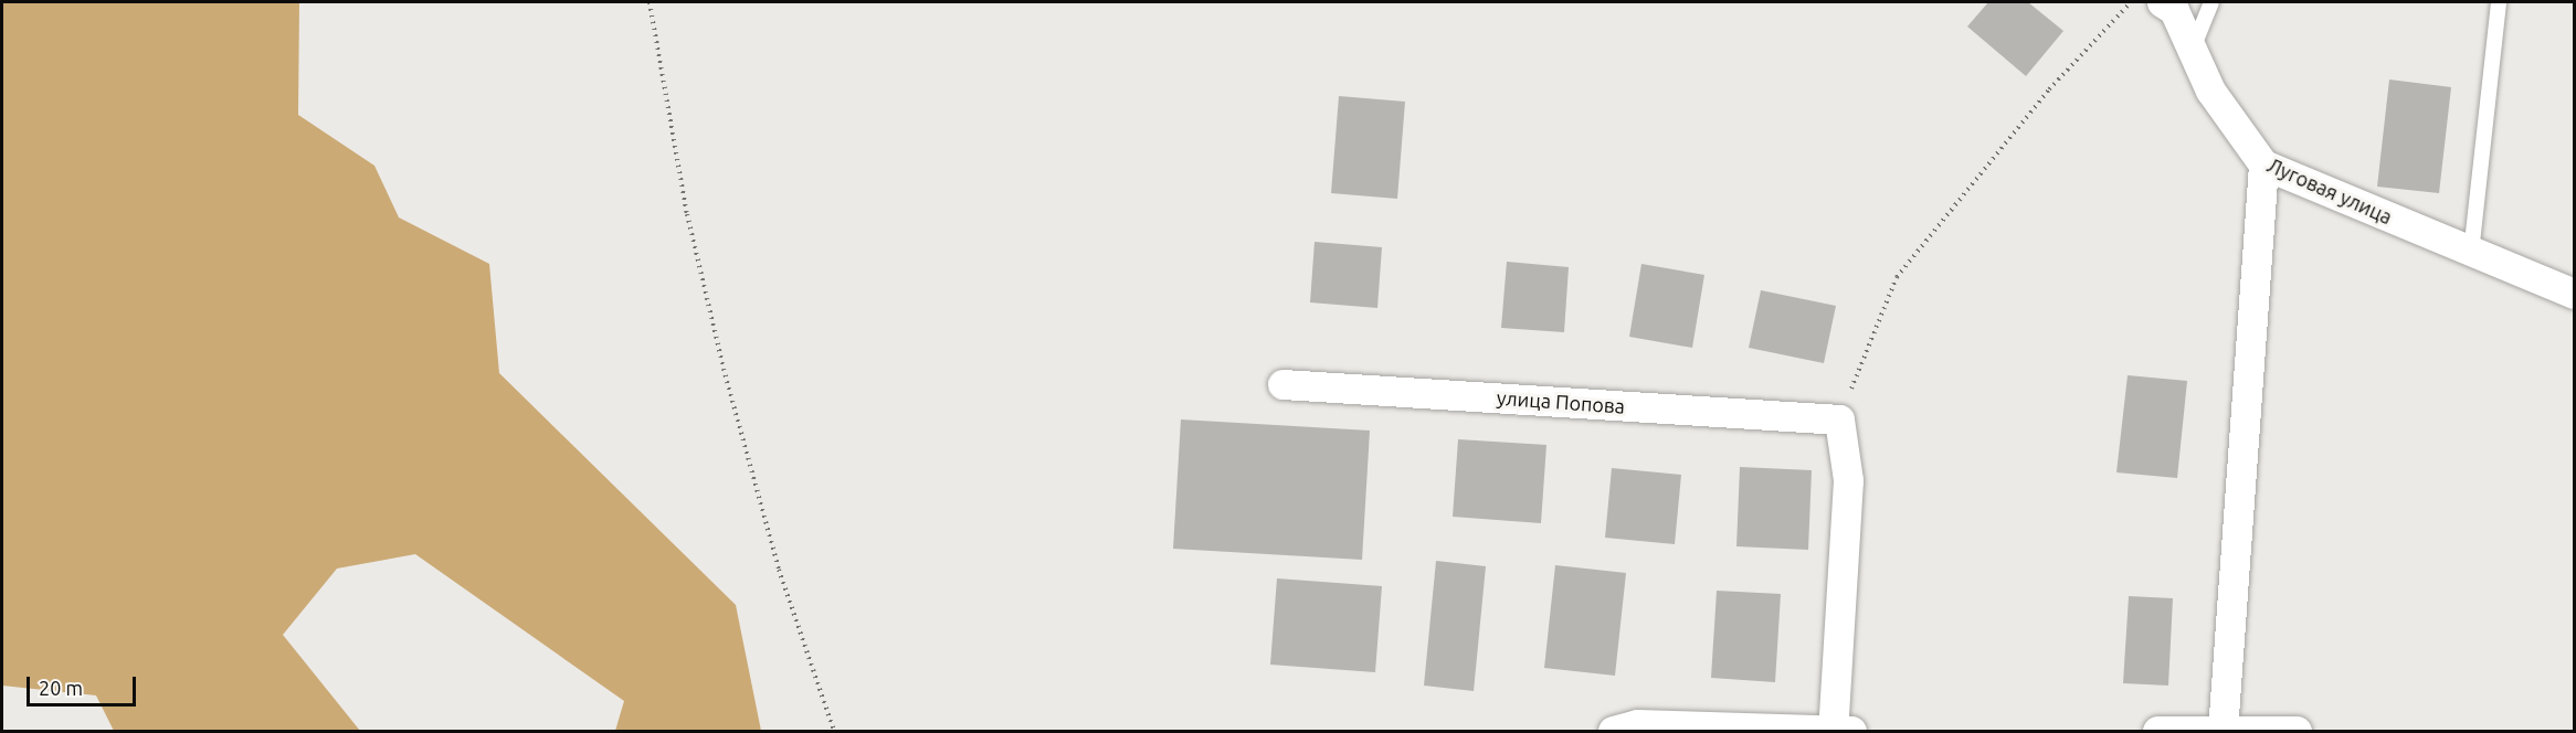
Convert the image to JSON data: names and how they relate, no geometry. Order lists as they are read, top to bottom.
{
  "streets": {
    "street": ["Луговая улица", "улица Попова"]
  },
  "scale_bar": "20 m"
}
